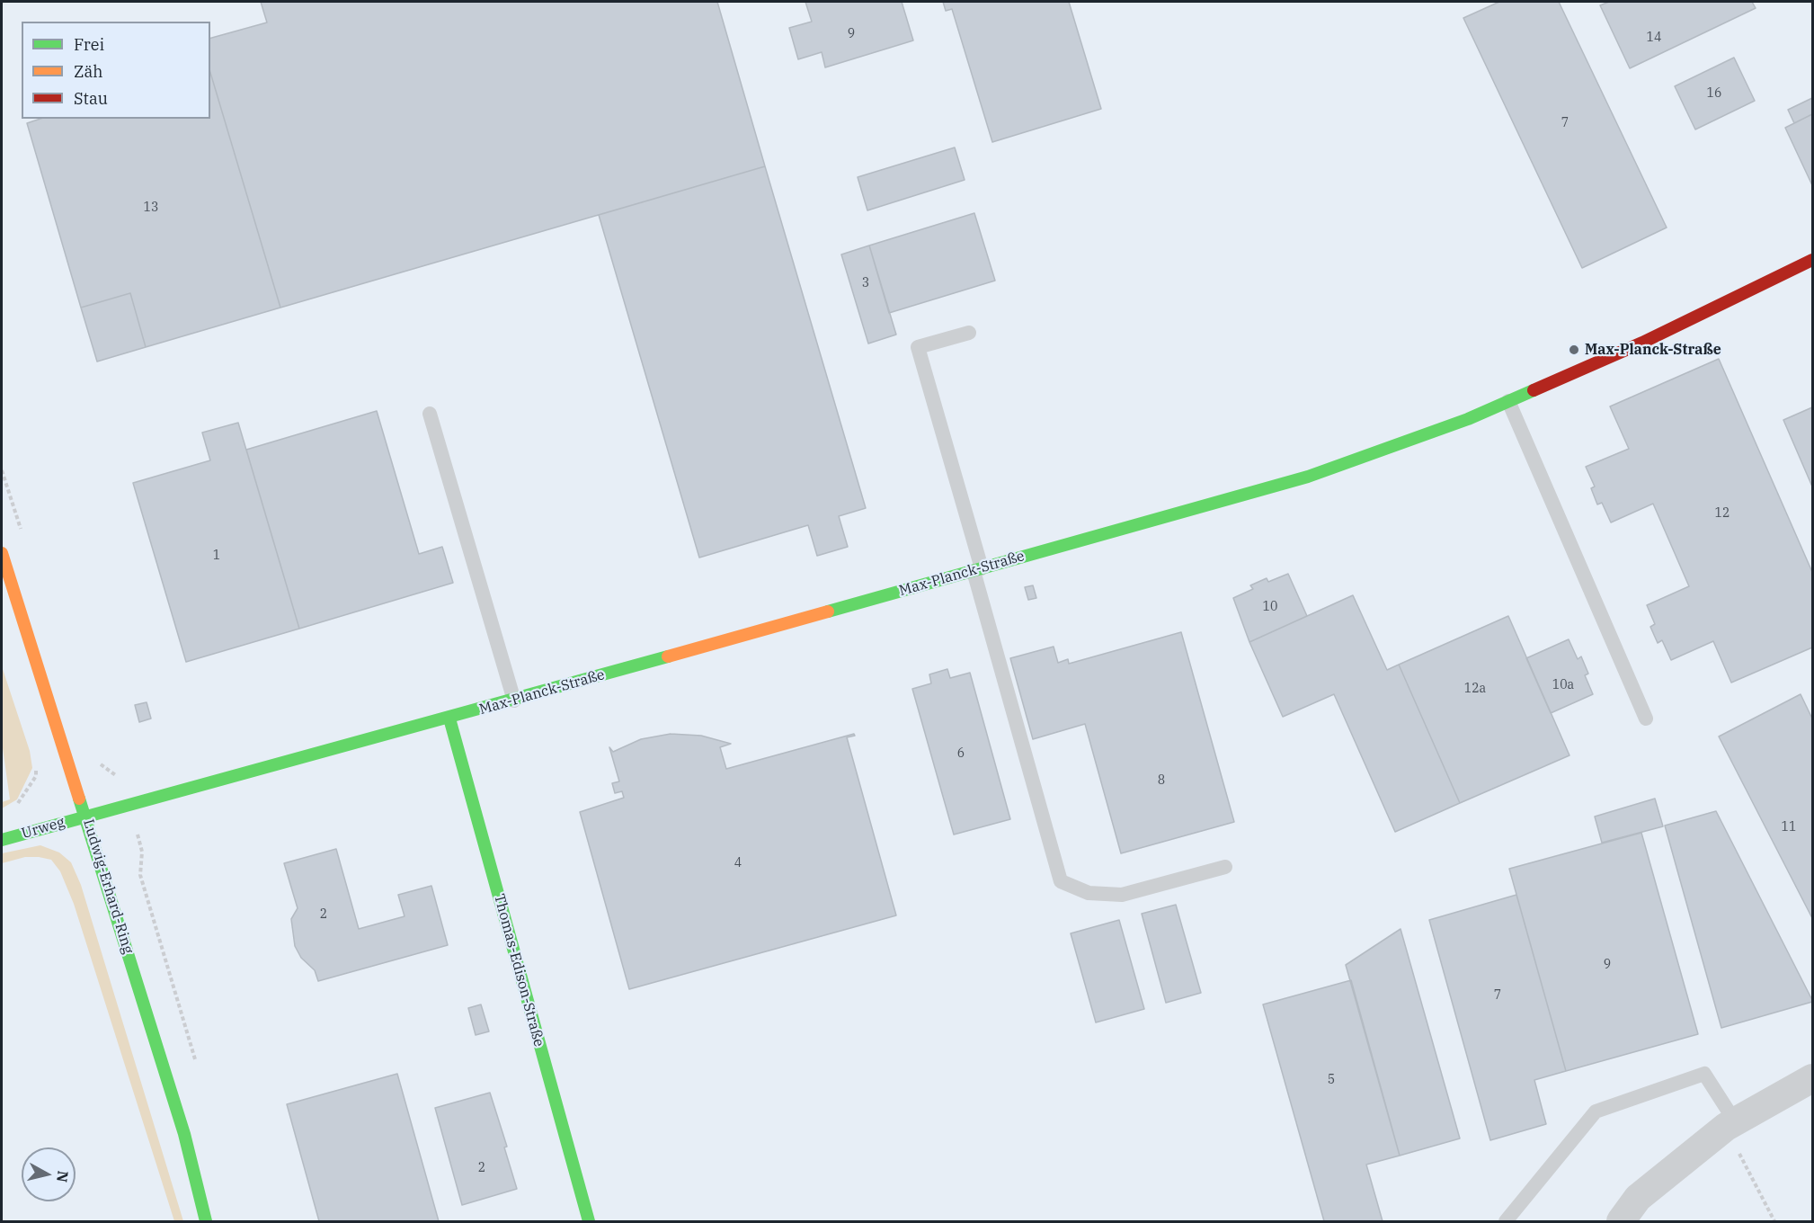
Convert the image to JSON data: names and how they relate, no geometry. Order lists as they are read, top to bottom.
{
  "streets": {
    "street": [
      "Max-Planck-Straße",
      "Urweg",
      "Ludwig-Erhard-Ring",
      "Thomas-Edison-Straße"
    ]
  },
  "crossings": [
    ["Max-Planck-Straße", "Urweg"],
    ["Max-Planck-Straße", "Ludwig-Erhard-Ring"],
    ["Max-Planck-Straße", "Thomas-Edison-Straße"],
    ["Urweg", "Ludwig-Erhard-Ring"]
  ],
  "places": ["Max-Planck-Straße"],
  "house_numbers": [
    "9",
    "14",
    "16",
    "7",
    "13",
    "3",
    "12",
    "1",
    "10",
    "10a",
    "12a",
    "6",
    "8",
    "11",
    "4",
    "2",
    "9",
    "7",
    "5",
    "2"
  ],
  "legend": ["Frei", "Zäh", "Stau"],
  "north": "right"
}
